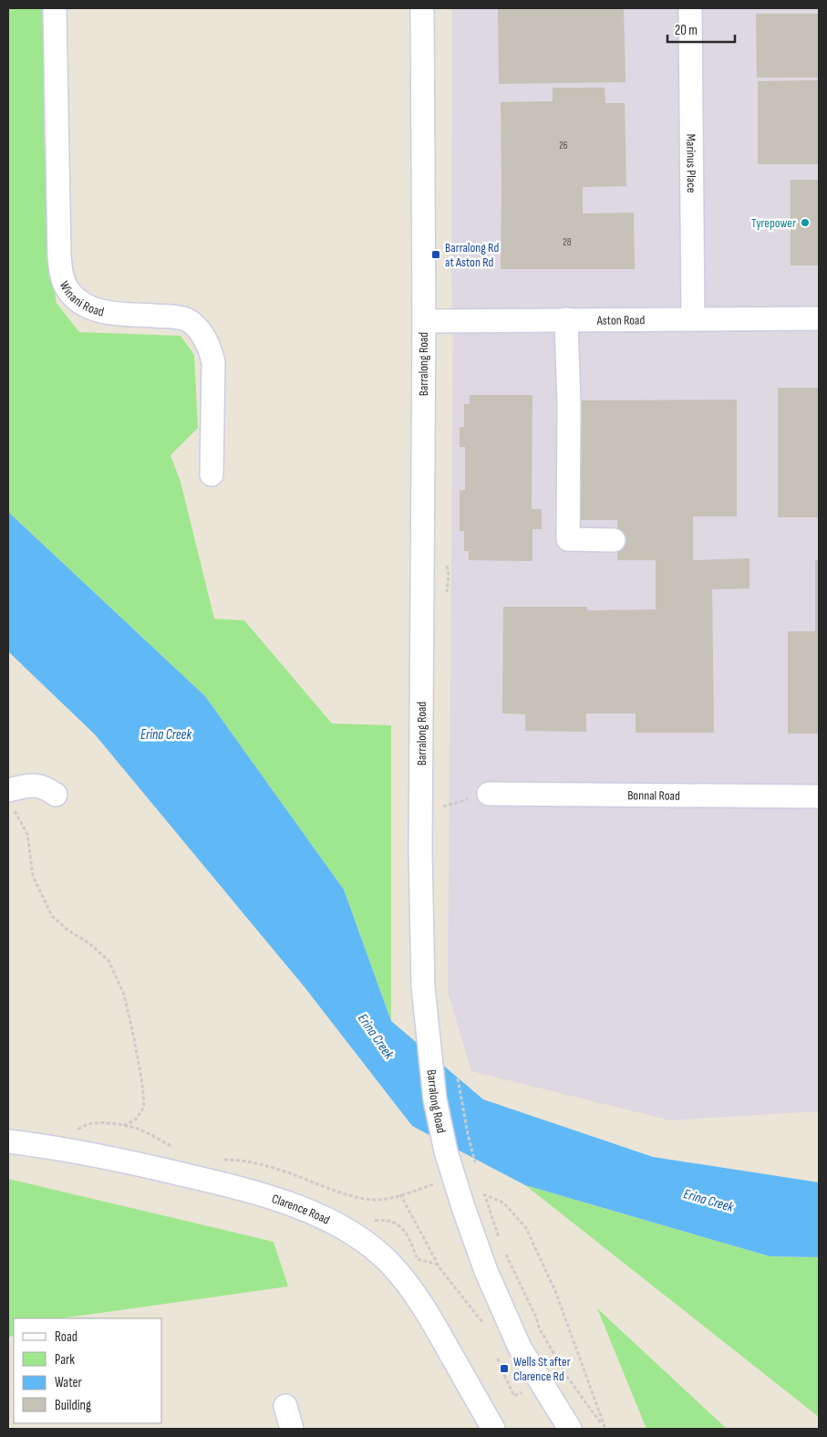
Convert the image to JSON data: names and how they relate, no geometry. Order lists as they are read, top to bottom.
{
  "streets": {
    "street": [
      "Marinus Place",
      "Winani Road",
      "Aston Road",
      "Barralong Road",
      "Bonnal Road",
      "Clarence Road"
    ]
  },
  "crossings": [
    ["Marinus Place", "Aston Road"],
    ["Aston Road", "Barralong Road"]
  ],
  "water": ["Erina Creek"],
  "places": {
    "other": ["Tyrepower"],
    "transit": ["Barralong Rd at Aston Rd", "Wells St after Clarence Rd"]
  },
  "house_numbers": ["26", "28"],
  "legend": [
    "Road",
    "Park",
    "Water",
    "Building"
  ],
  "scale_bar": "20 m"
}
